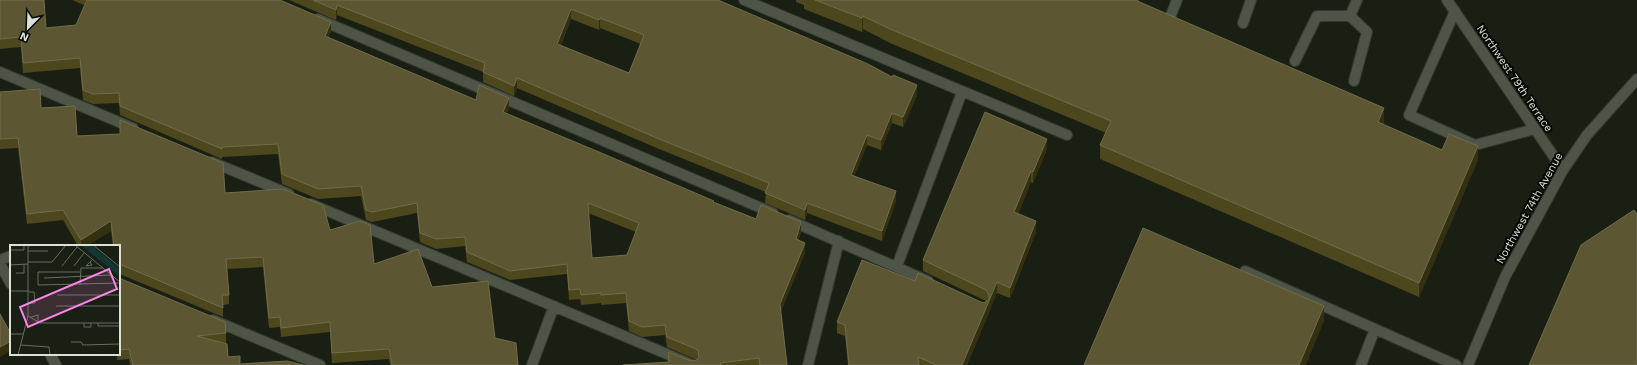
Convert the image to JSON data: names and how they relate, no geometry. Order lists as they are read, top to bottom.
{
  "streets": {
    "street": ["Northwest 79th Terrace", "Northwest 74th Avenue"]
  },
  "crossings": [
    ["Northwest 79th Terrace", "Northwest 74th Avenue"]
  ],
  "north": "bottom left"
}
